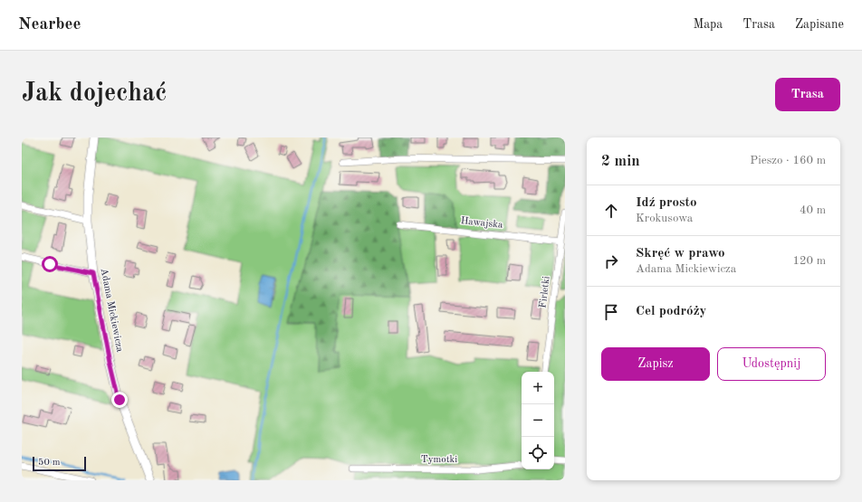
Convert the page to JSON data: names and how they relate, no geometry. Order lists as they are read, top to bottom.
{
  "streets": {
    "street": [
      "Hawajska",
      "Firletki",
      "Adama Mickiewicza",
      "Tymotki"
    ]
  },
  "crossings": [
    ["Hawajska", "Firletki"]
  ],
  "scale_bar": "50 m",
  "page": {
    "header": "Nearbee",
    "nav": ["Mapa", "Trasa", "Zapisane"],
    "buttons": [
      "Trasa",
      ["Zapisz", "Udostępnij"]
    ],
    "title": "Jak dojechać",
    "heading": ["2 min", "Pieszo · 160 m"],
    "list": [
      ["Idź prosto", "Krokusowa", "40 m"],
      ["Skręć w prawo", "Adama Mickiewicza", "120 m"],
      "Cel podróży"
    ],
    "map_buttons": ["+", "−"],
    "scale": "50 m"
  }
}
